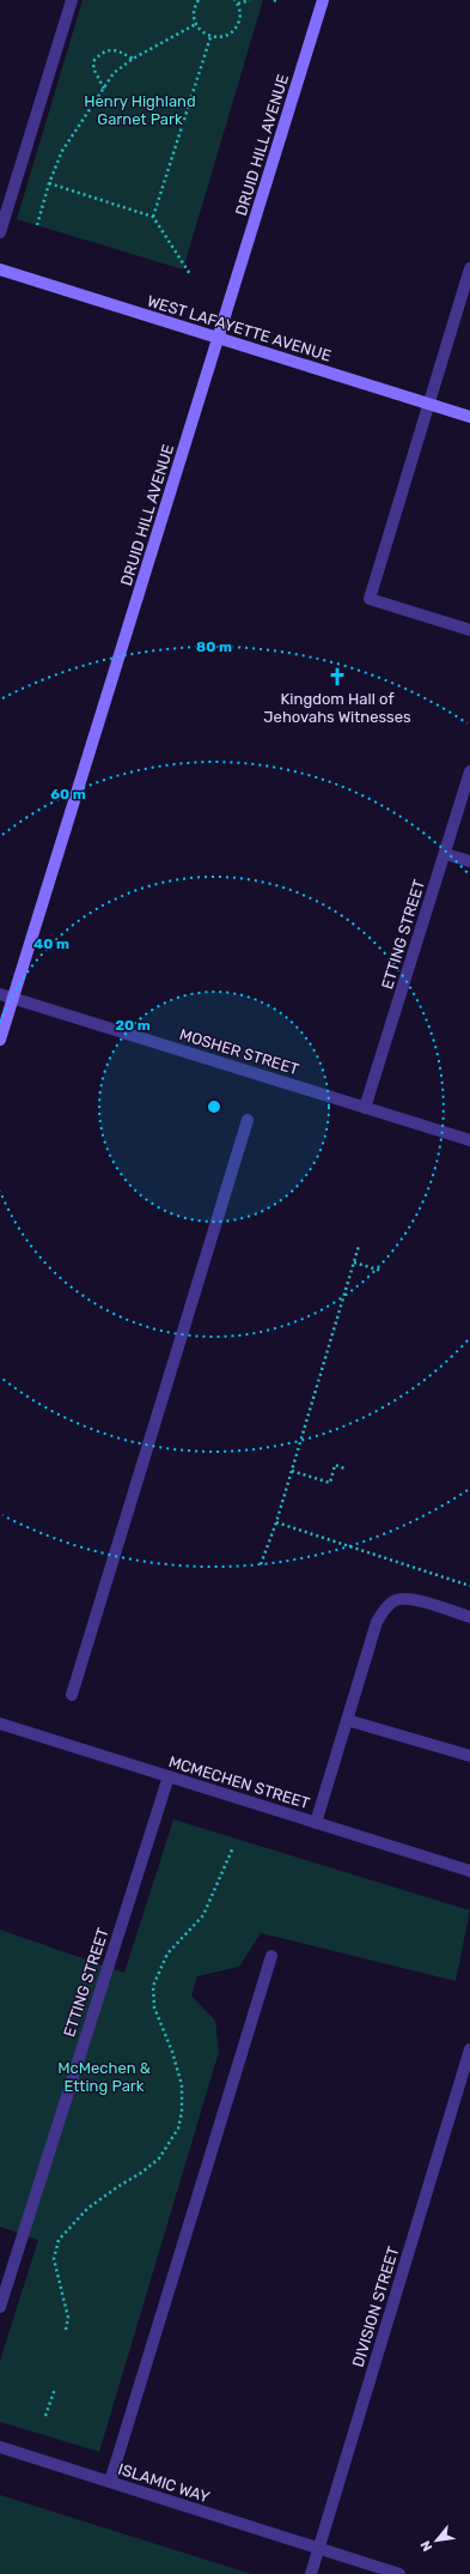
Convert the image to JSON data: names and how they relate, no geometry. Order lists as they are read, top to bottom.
{
  "streets": {
    "main road": ["DRUID HILL AVENUE", "WEST LAFAYETTE AVENUE"],
    "street": [
      "ETTING STREET",
      "MOSHER STREET",
      "MCMECHEN STREET",
      "DIVISION STREET",
      "ISLAMIC WAY"
    ]
  },
  "crossings": [
    ["DRUID HILL AVENUE", "WEST LAFAYETTE AVENUE"],
    ["DRUID HILL AVENUE", "MOSHER STREET"],
    ["ETTING STREET", "MOSHER STREET"],
    ["ETTING STREET", "MCMECHEN STREET"],
    ["DIVISION STREET", "ISLAMIC WAY"]
  ],
  "parks": ["Henry Highland Garnet Park", "McMechen & Etting Park"],
  "places": {
    "church": ["Kingdom Hall of Jehovahs Witnesses"]
  },
  "north": "bottom left",
  "rings": [
    "80 m",
    "60 m",
    "40 m",
    "20 m"
  ]
}
